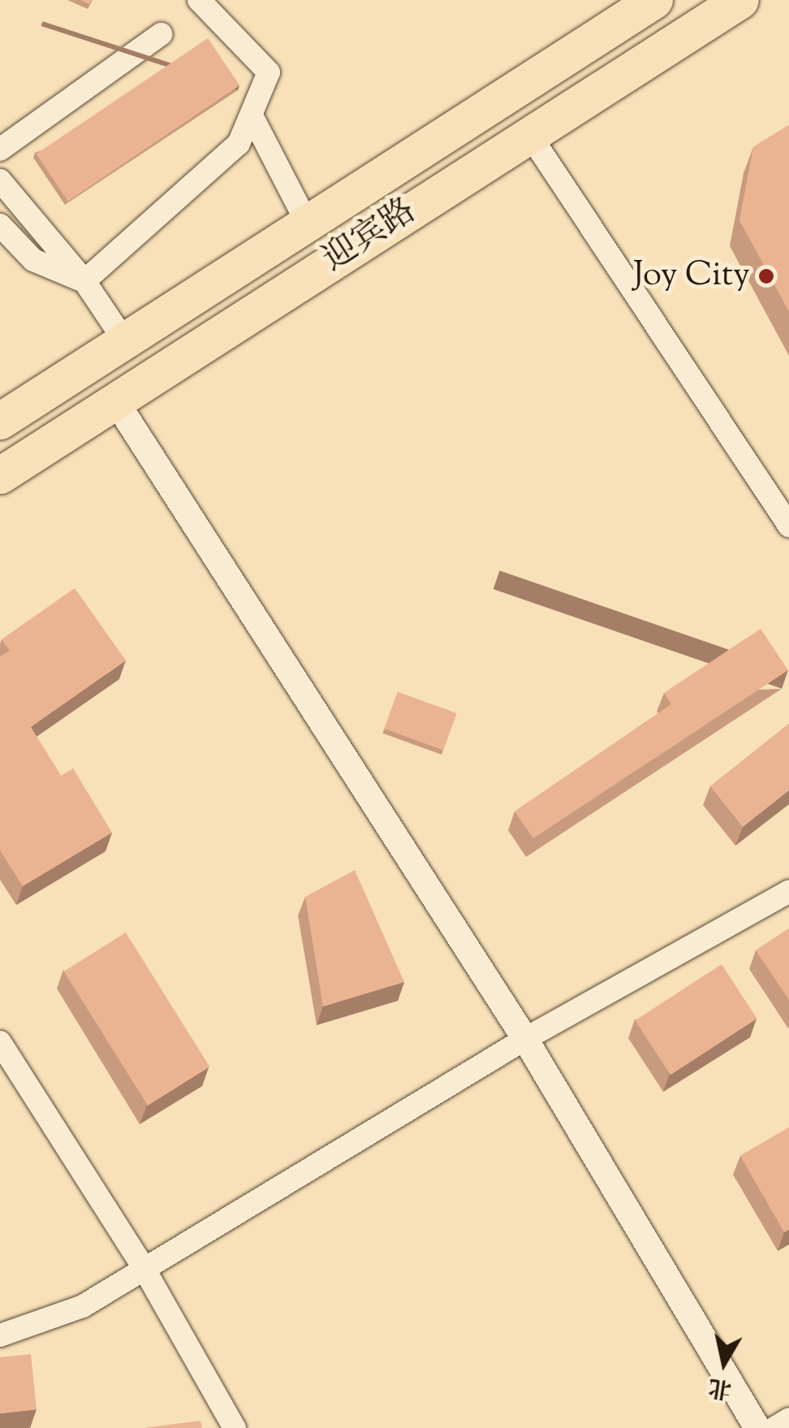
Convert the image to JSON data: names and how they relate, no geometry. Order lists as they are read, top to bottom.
{
  "streets": {
    "highway": ["迎宾路"]
  },
  "places": ["Joy City"],
  "north": "bottom"
}
